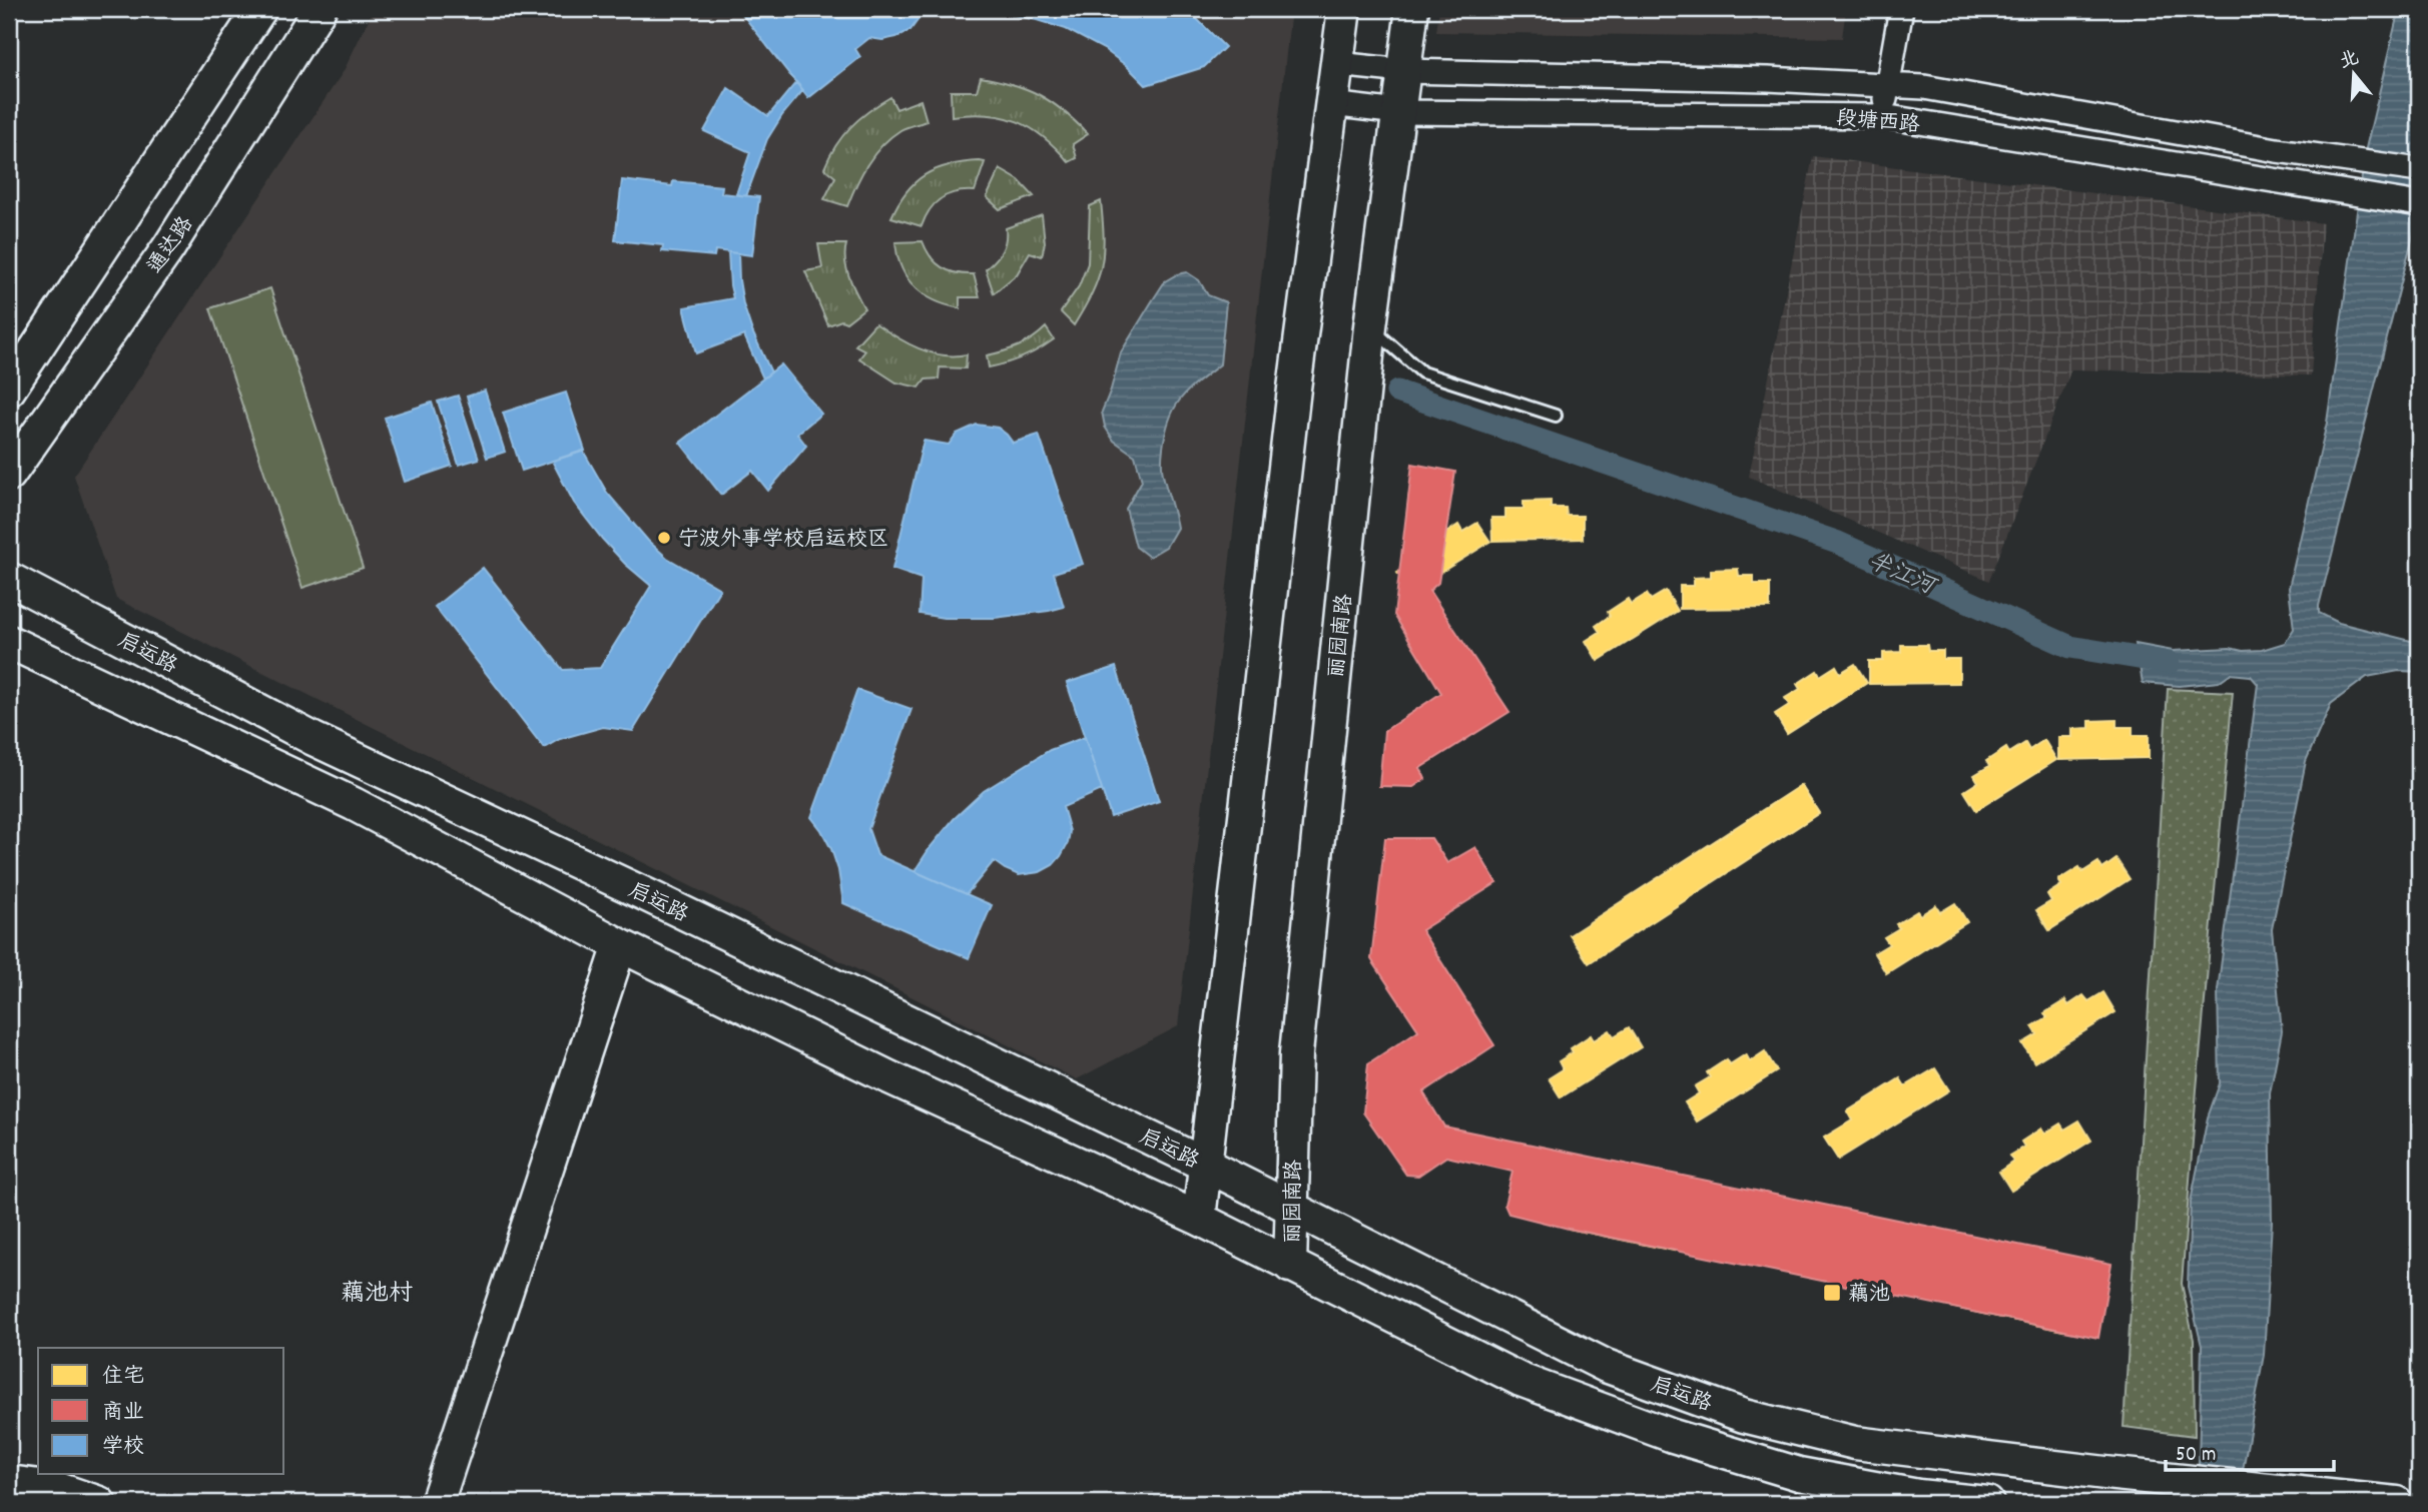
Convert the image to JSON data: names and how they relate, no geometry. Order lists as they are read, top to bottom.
{
  "streets": {
    "main road": ["通达路", "丽园南路", "启运路"],
    "street": ["段塘西路"]
  },
  "crossings": [
    ["段塘西路", "丽园南路"],
    ["丽园南路", "启运路"]
  ],
  "districts": ["藕池村"],
  "water": ["半江河"],
  "places": {
    "other": ["宁波外事学校启运校区"],
    "transit": ["藕池"]
  },
  "legend": ["住宅", "商业", "学校"],
  "scale_bar": "50 m",
  "north": "top"
}
